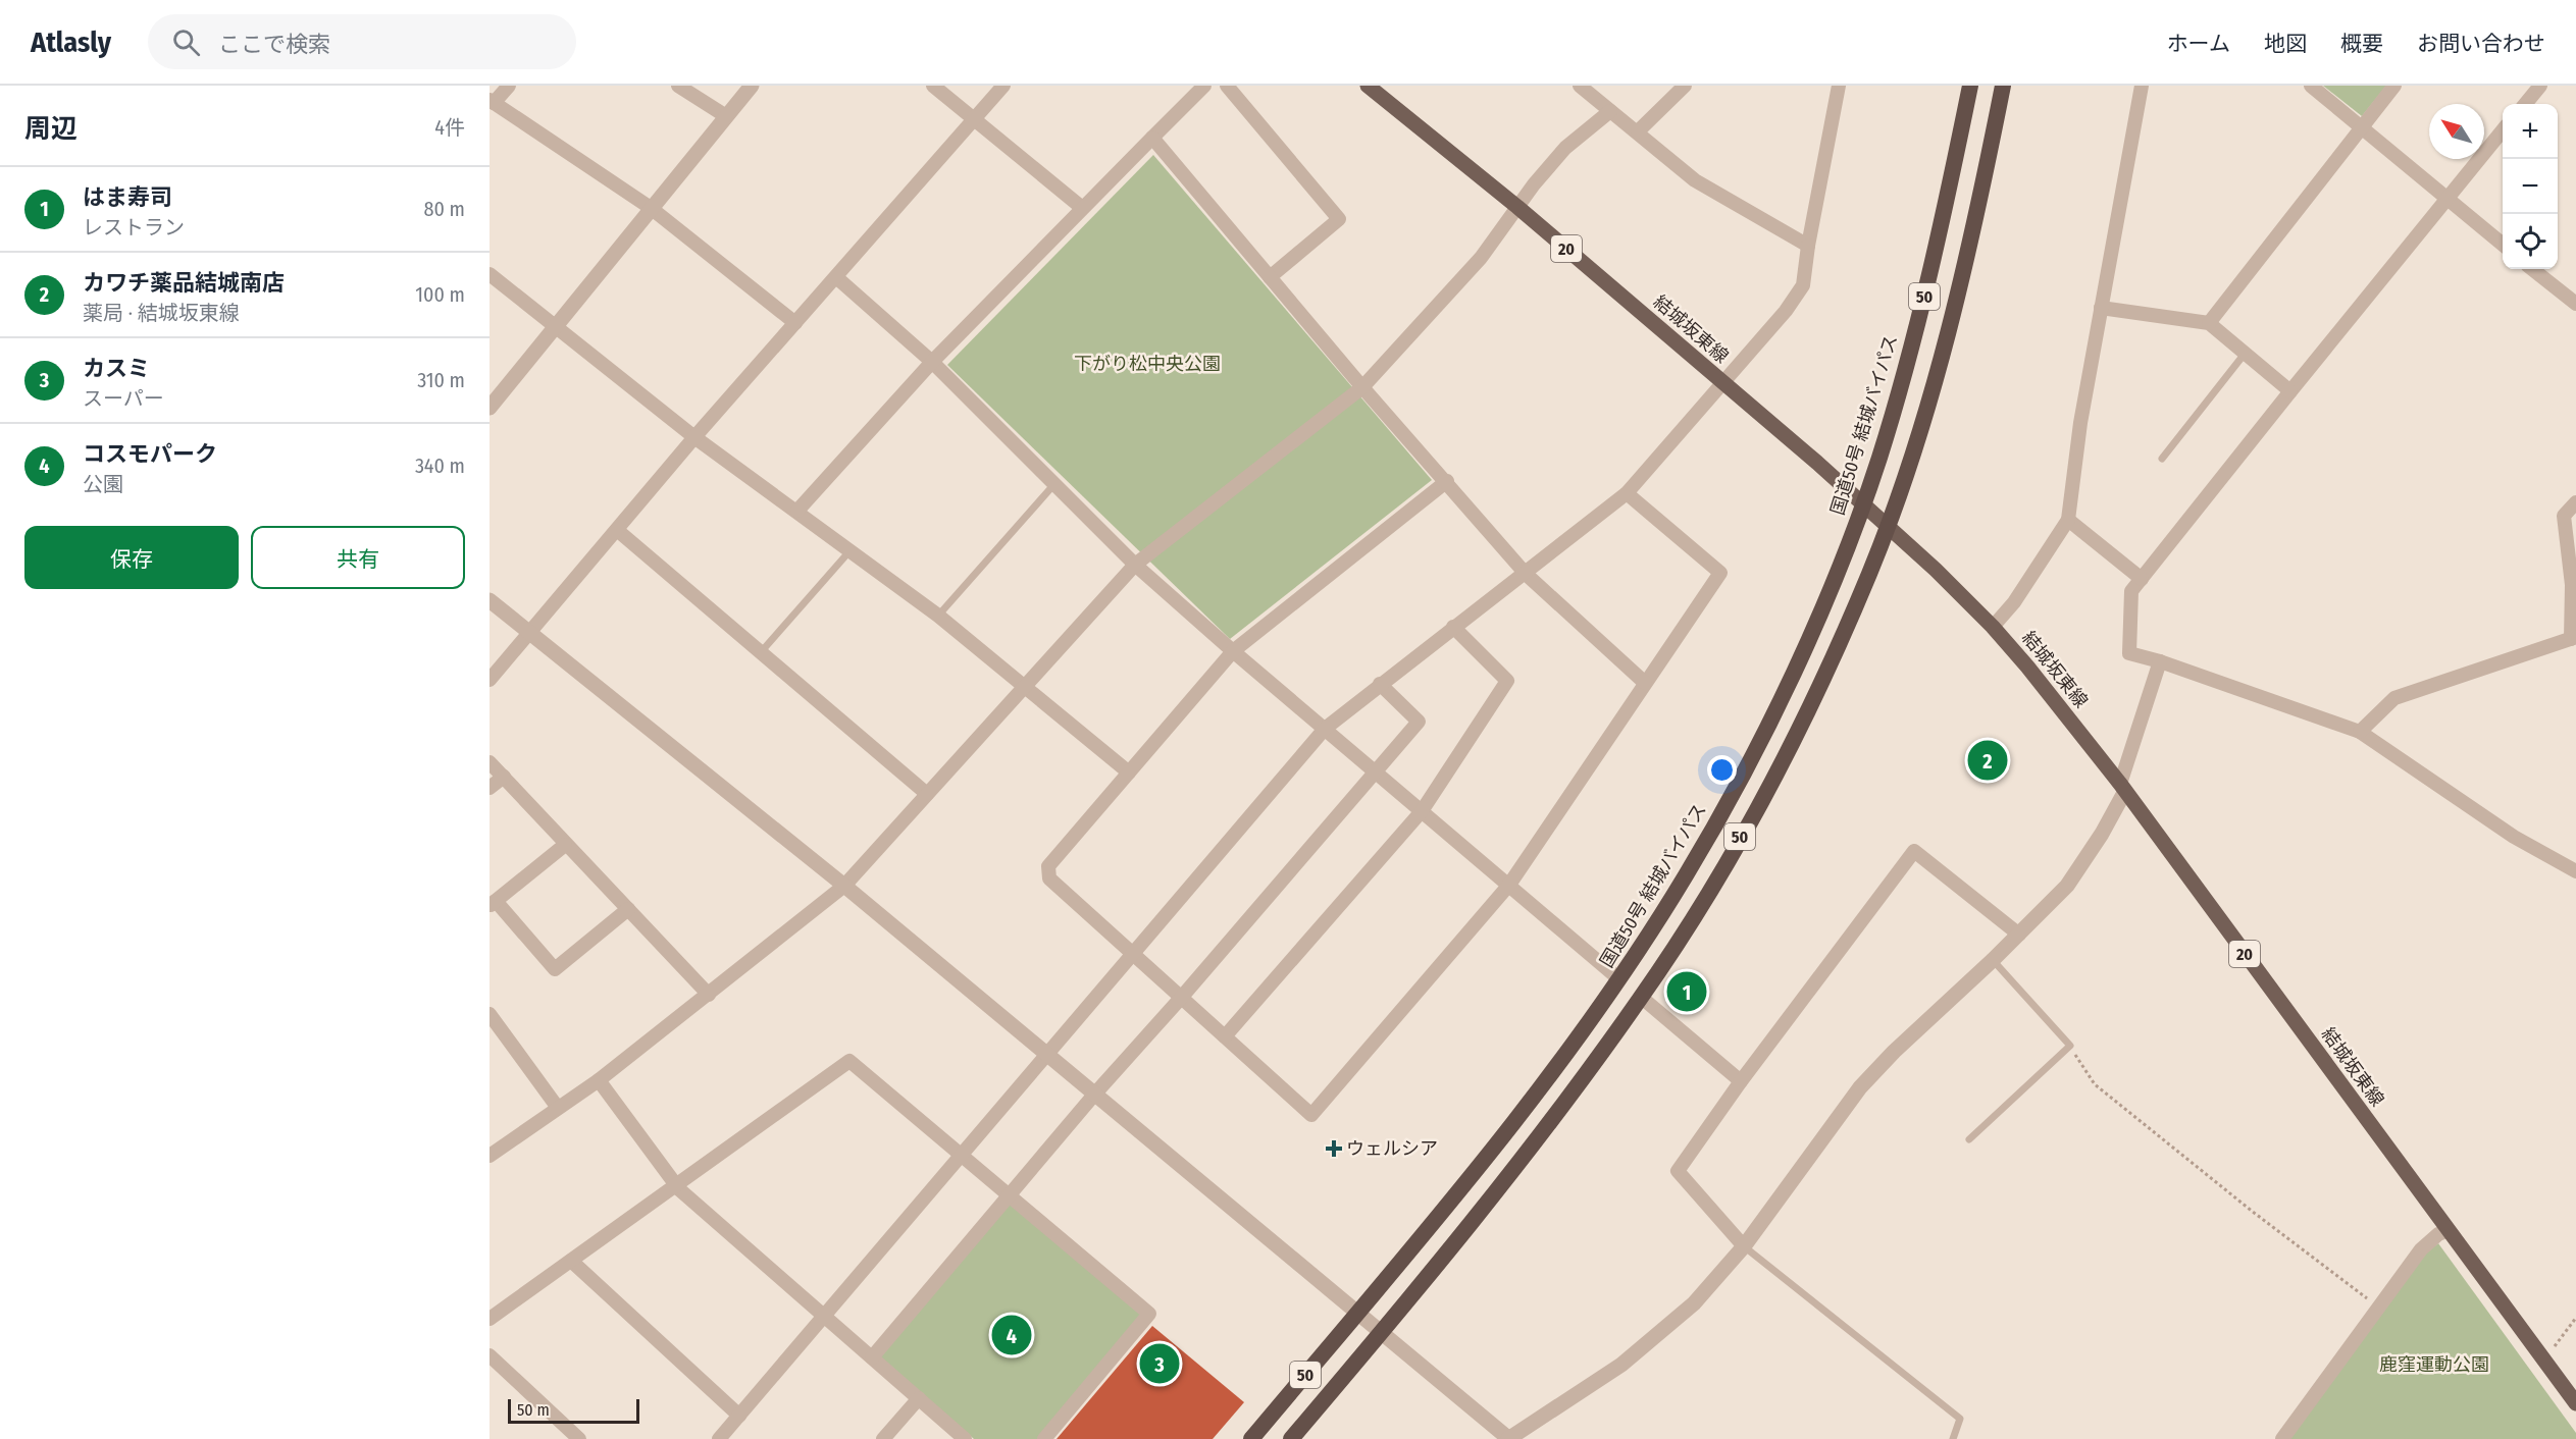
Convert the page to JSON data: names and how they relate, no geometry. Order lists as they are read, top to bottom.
{
  "streets": {
    "highway": ["50", "国道50号 結城バイパス"],
    "main road": ["20", "結城坂東線"]
  },
  "crossings": [
    ["50", "結城坂東線"],
    ["結城坂東線", "国道50号 結城バイパス"]
  ],
  "parks": ["下がり松中央公園", "鹿窪運動公園"],
  "places": {
    "health": ["ウェルシア"]
  },
  "scale_bar": "50 m",
  "north": "top left",
  "page": {
    "header": "Atlasly",
    "search": "ここで検索",
    "nav": [
      "ホーム",
      "地図",
      "概要",
      "お問い合わせ"
    ],
    "heading": ["周辺", "4件"],
    "map_buttons": ["+", "−"],
    "list": [
      {
        "mark": "1",
        "name": "はま寿司",
        "note": "レストラン",
        "value": "80 m"
      },
      {
        "mark": "2",
        "name": "カワチ薬品結城南店",
        "note": "薬局 · 結城坂東線",
        "value": "100 m"
      },
      {
        "mark": "3",
        "name": "カスミ",
        "note": "スーパー",
        "value": "310 m"
      },
      {
        "mark": "4",
        "name": "コスモパーク",
        "note": "公園",
        "value": "340 m"
      }
    ],
    "buttons": ["保存", "共有"],
    "pins": [
      "2",
      "1",
      "4",
      "3"
    ],
    "scale": "50 m"
  }
}
